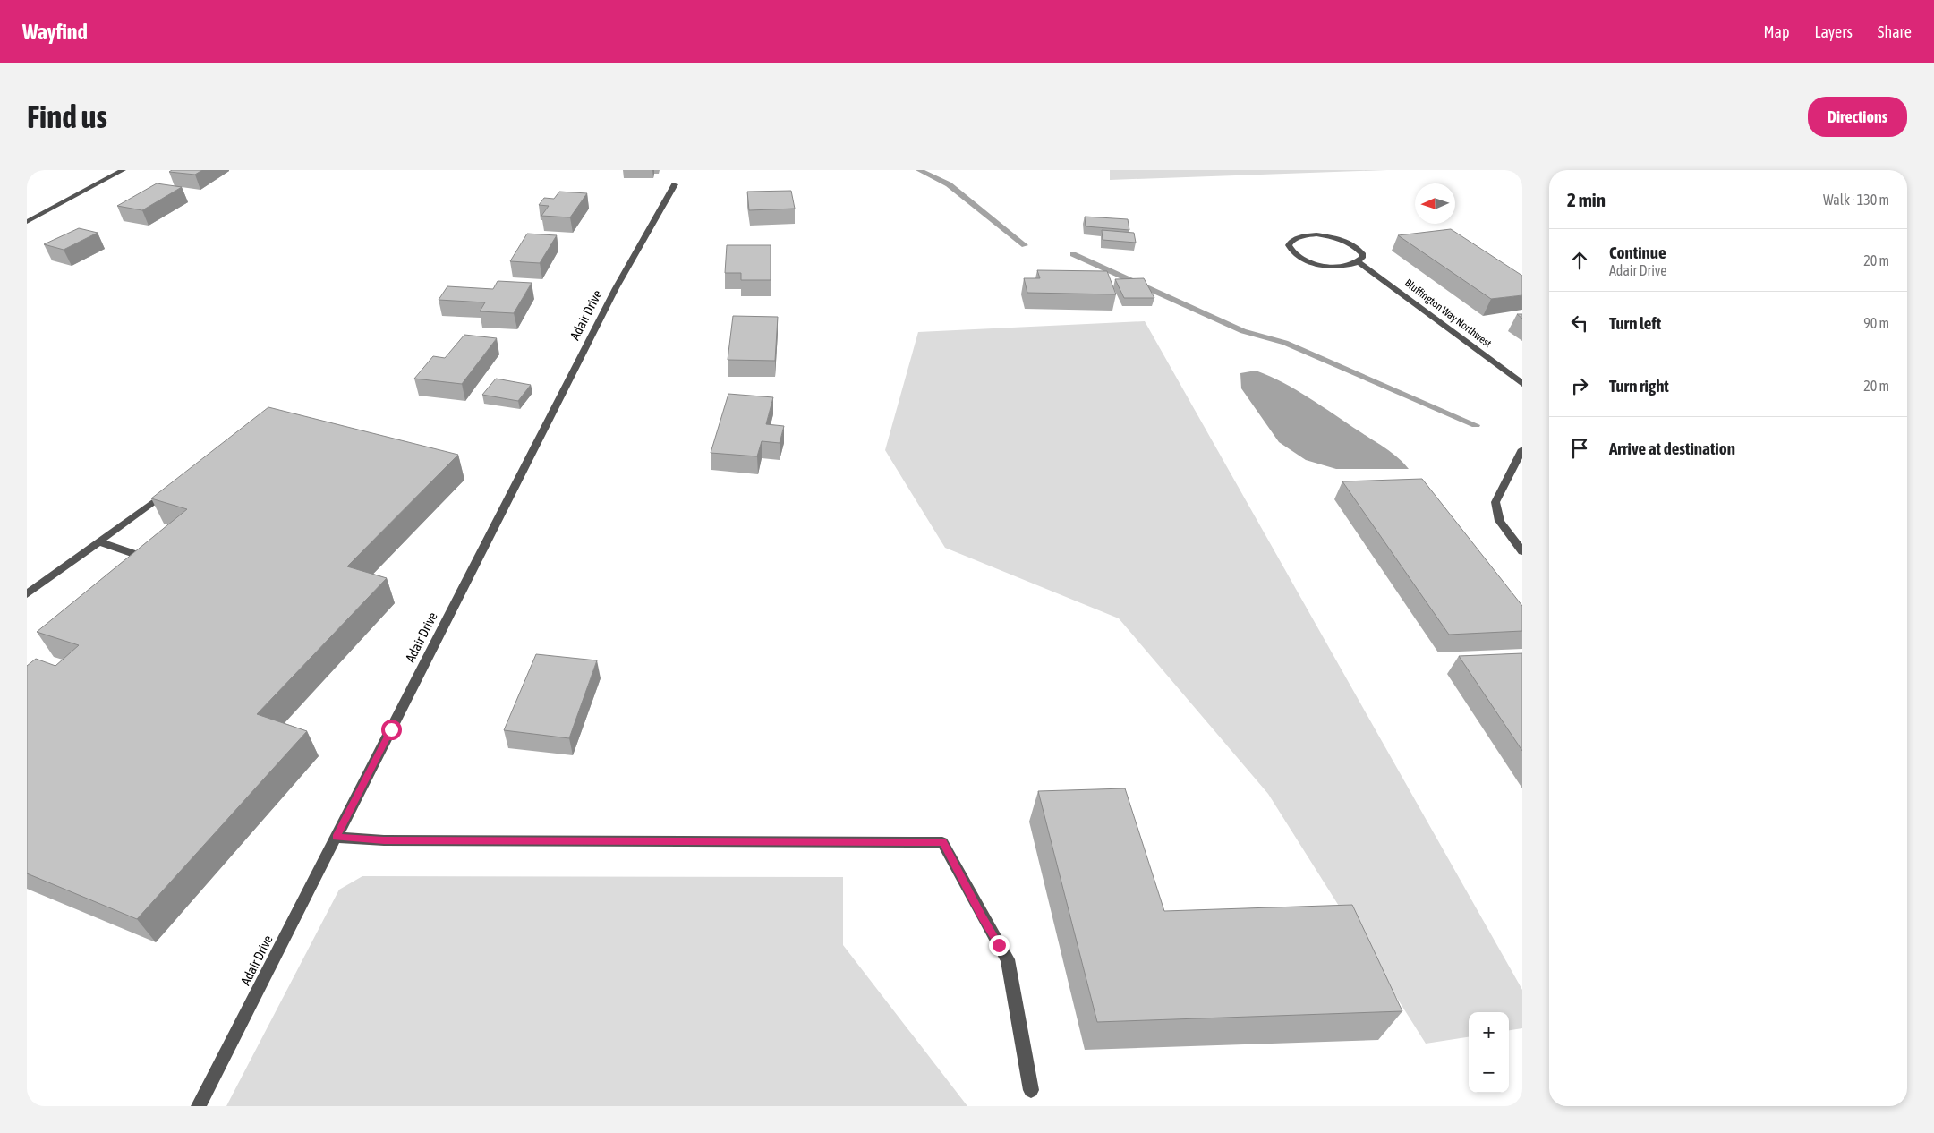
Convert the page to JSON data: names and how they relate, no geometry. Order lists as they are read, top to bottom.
{
  "streets": {
    "street": ["Bluffington Way Northwest", "Adair Drive"]
  },
  "north": "left",
  "page": {
    "header": "Wayfind",
    "nav": ["Map", "Layers", "Share"],
    "buttons": "Directions",
    "title": "Find us",
    "heading": ["2 min", "Walk · 130 m"],
    "list": [
      ["Continue", "Adair Drive", "20 m"],
      ["Turn left", "90 m"],
      ["Turn right", "20 m"],
      "Arrive at destination"
    ],
    "map_buttons": ["+", "−"]
  }
}
